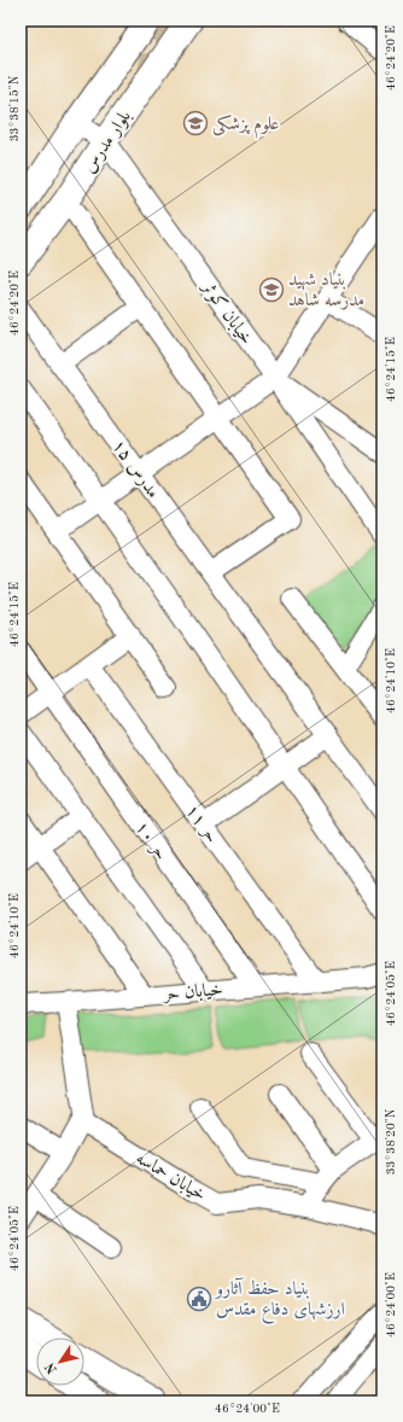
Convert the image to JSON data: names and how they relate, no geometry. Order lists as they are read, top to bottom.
{
  "streets": {
    "main road": ["بلوار مدرس"],
    "street": [
      "خیابان کوثر",
      "مدرس ۱۵",
      "حر ۱۱",
      "حر ۱۰",
      "خیابان حر",
      "خیابان حماسه"
    ]
  },
  "crossings": [
    ["بلوار مدرس", "خیابان کوثر"],
    ["حر ۱۱", "خیابان حر"],
    ["حر ۱۰", "خیابان حر"]
  ],
  "places": {
    "school or university": ["علوم پزشکی", "بنیاد شهید مدرسه شاهد"],
    "public building": ["بنیاد حفظ آثارو ارزشهای دفاع مقدس"]
  },
  "north": "bottom left",
  "coordinates": [
    "46°24'20\"E",
    "33°38'15\"N",
    "46°24'15\"E",
    "46°24'10\"E",
    "46°24'05\"E",
    "33°38'20\"N",
    "46°24'00\"E"
  ]
}
